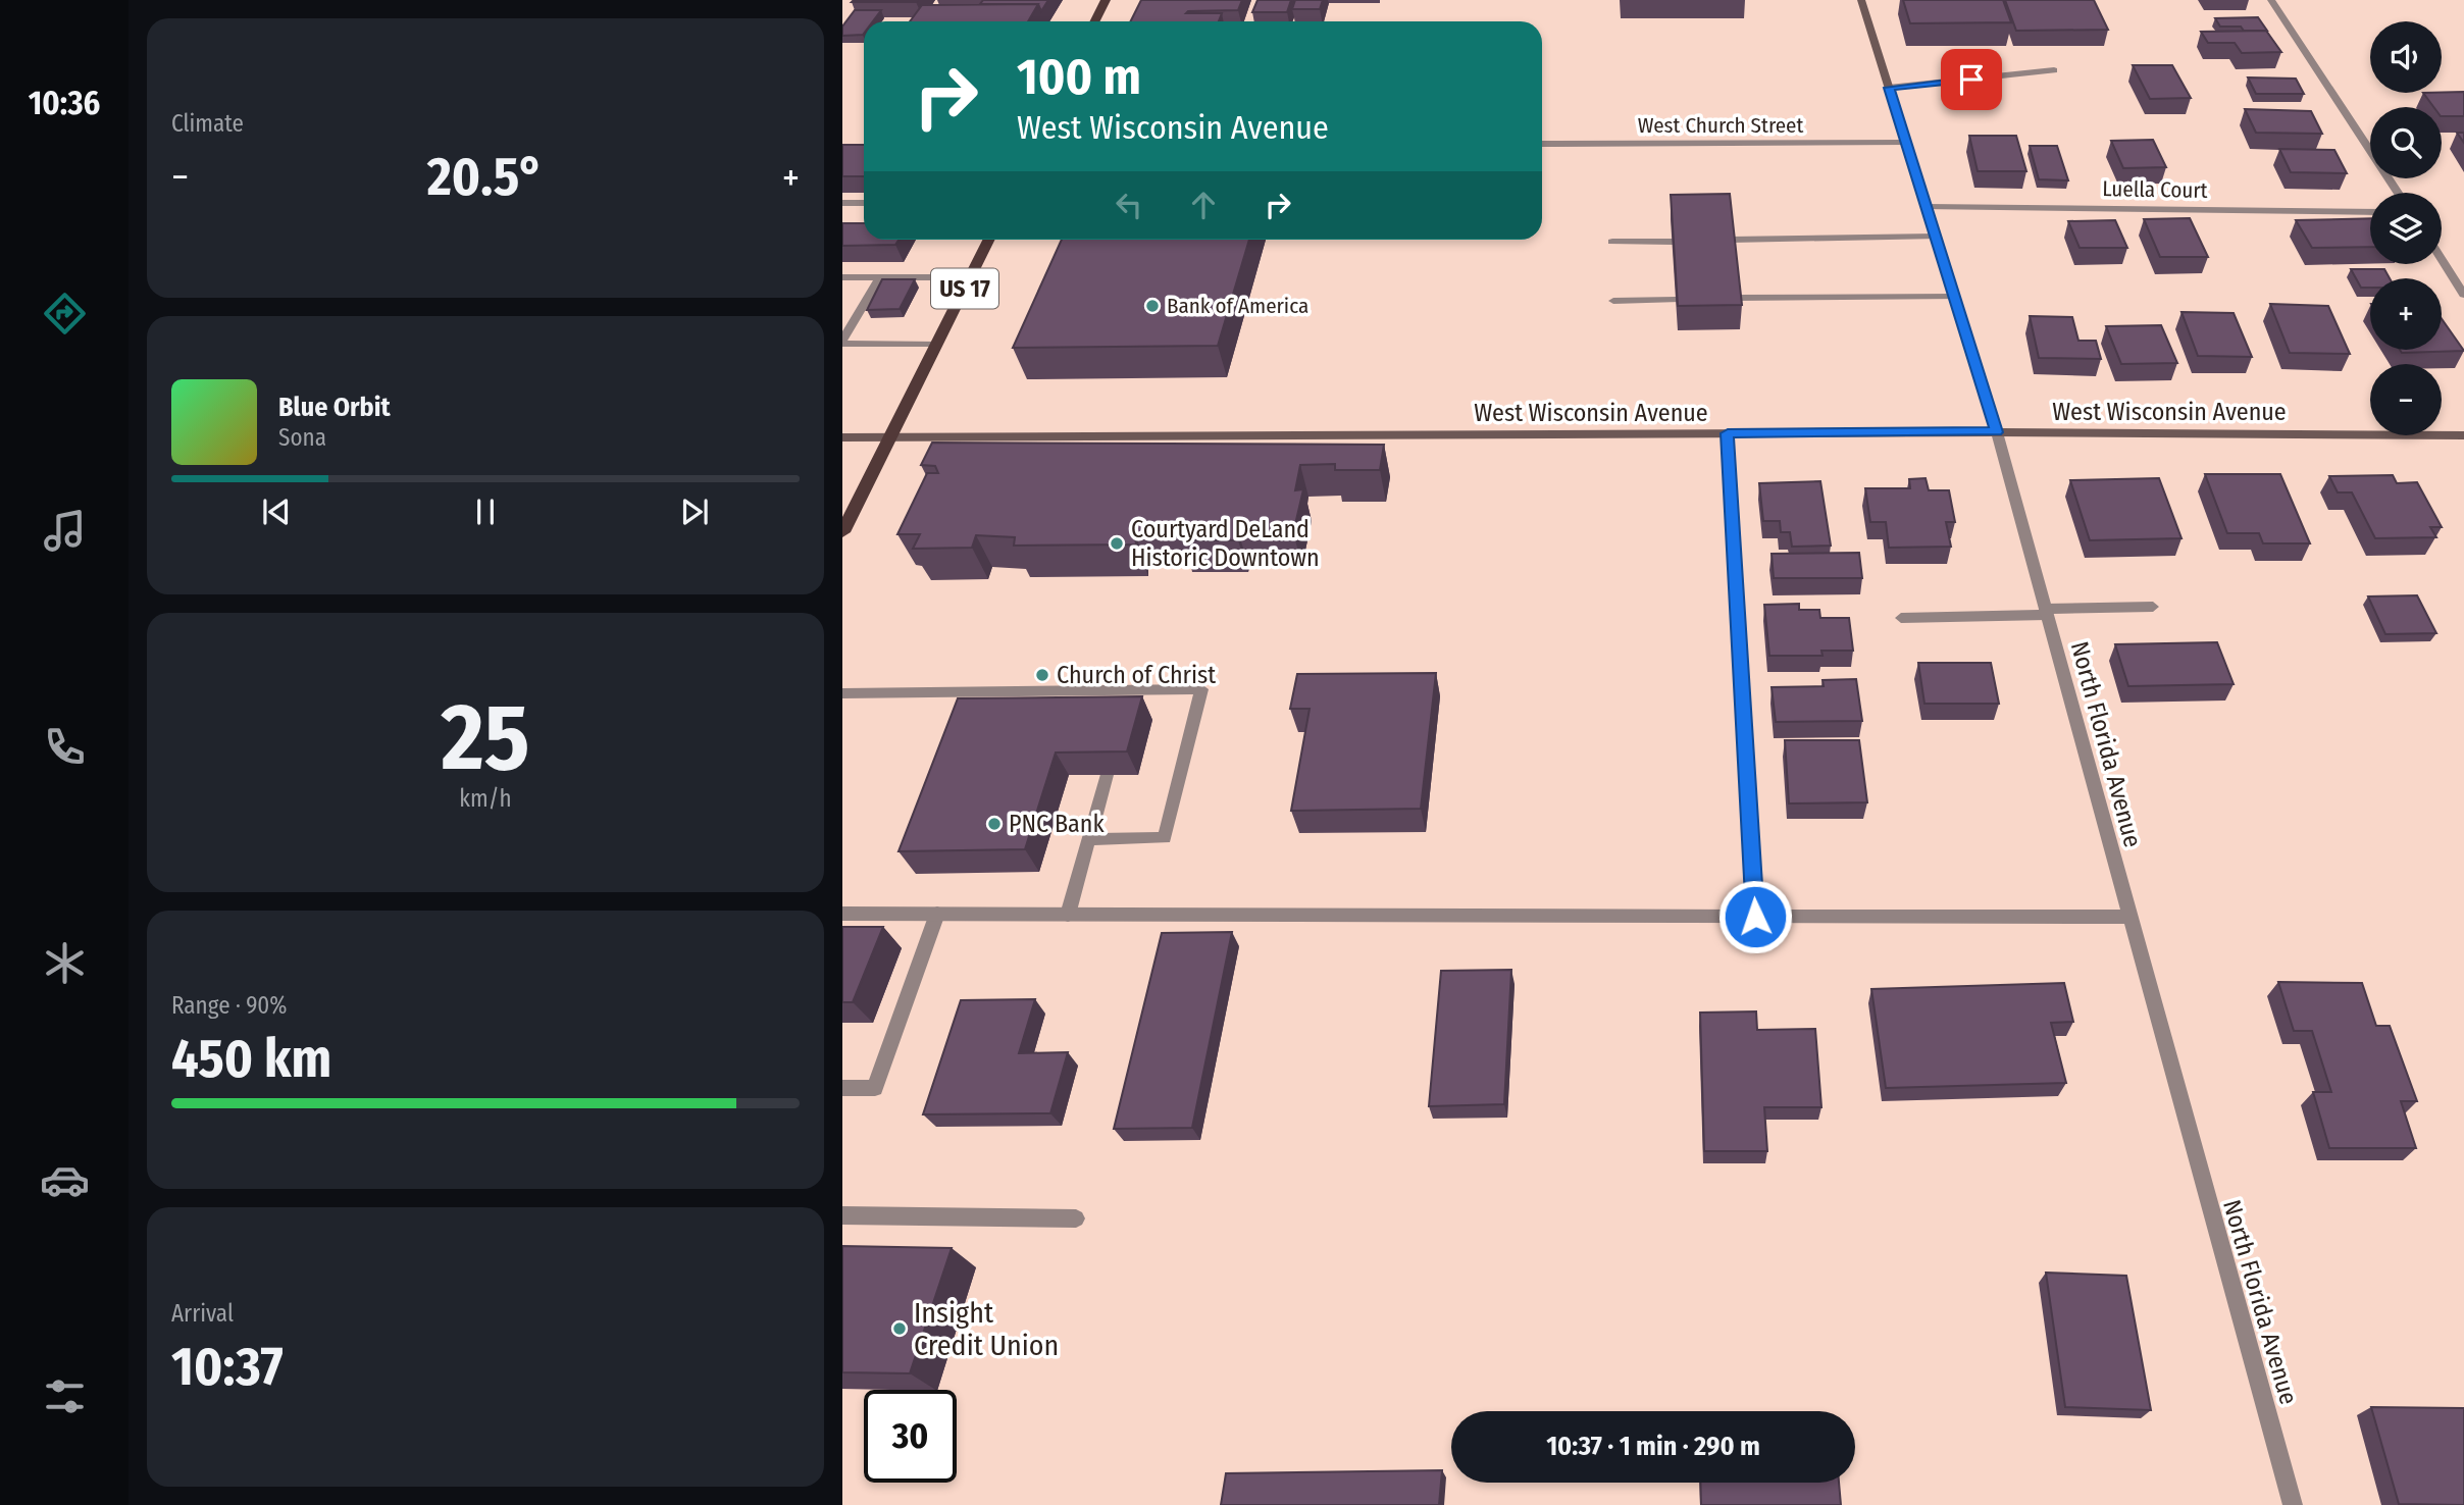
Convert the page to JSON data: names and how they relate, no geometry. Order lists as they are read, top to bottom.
{
  "streets": {
    "main road": ["US 17"],
    "street": [
      "West Church Street",
      "Luella Court",
      "West Wisconsin Avenue",
      "North Florida Avenue"
    ]
  },
  "crossings": [
    ["West Church Street", "North Florida Avenue"],
    ["Luella Court", "North Florida Avenue"],
    ["US 17", "West Wisconsin Avenue"],
    ["West Wisconsin Avenue", "North Florida Avenue"]
  ],
  "places": [
    "Bank of America",
    "Courtyard DeLand Historic Downtown",
    "Church of Christ",
    "PNC Bank",
    "Insight Credit Union"
  ],
  "page": {
    "tabs": "10:36",
    "tile": [
      "Climate",
      ["25", "km/h"],
      ["Range · 90%", "450 km"],
      ["Arrival", "10:37"]
    ],
    "map_buttons": ["+", "−"],
    "turn": ["100 m", "West Wisconsin Avenue"],
    "heat": ["−", "20.5°", "+"],
    "song": ["Blue Orbit", "Sona"],
    "limit": "30",
    "trip": "10:37 · 1 min · 290 m"
  }
}
